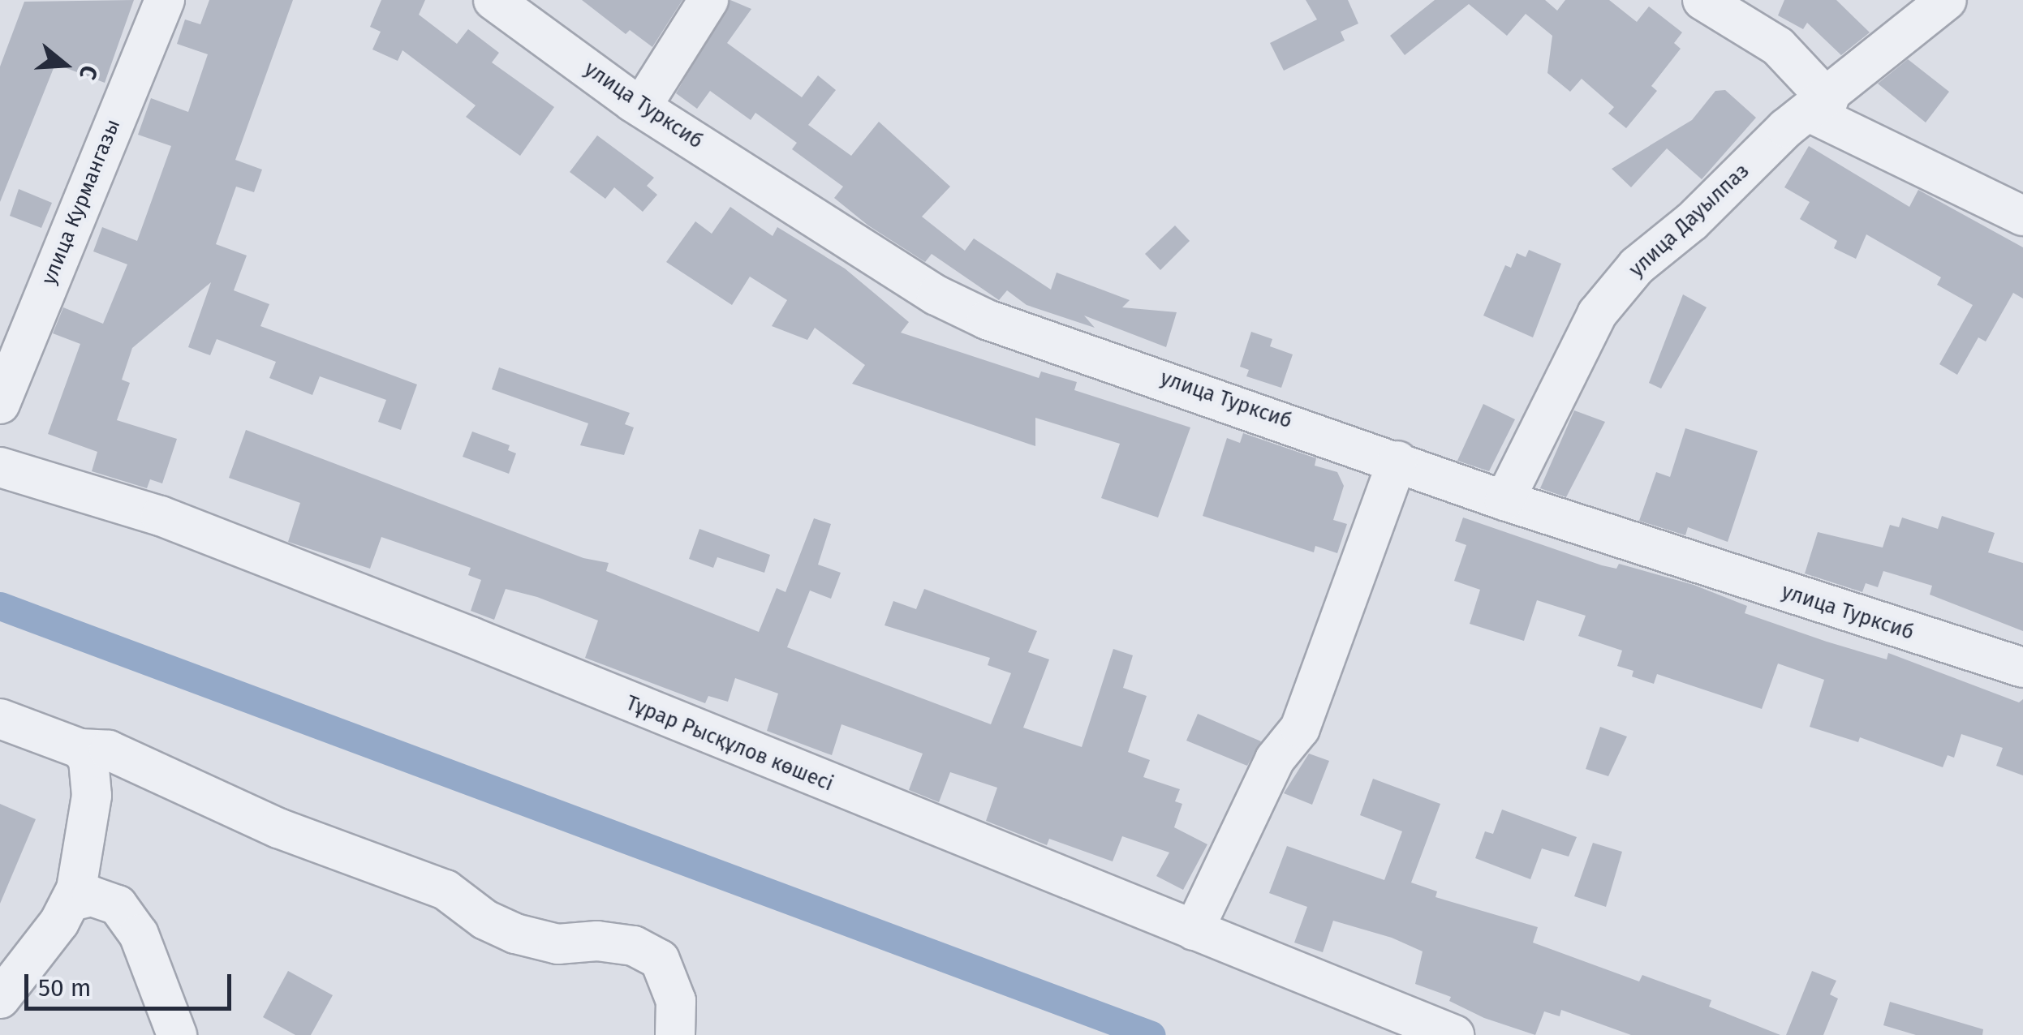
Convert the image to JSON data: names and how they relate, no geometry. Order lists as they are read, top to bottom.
{
  "streets": {
    "street": [
      "улица Турксиб",
      "улица Курмангазы",
      "улица Дауылпаз",
      "Тұрар Рысқұлов көшесі"
    ]
  },
  "crossings": [
    ["улица Турксиб", "улица Дауылпаз"]
  ],
  "scale_bar": "50 m",
  "north": "right"
}
